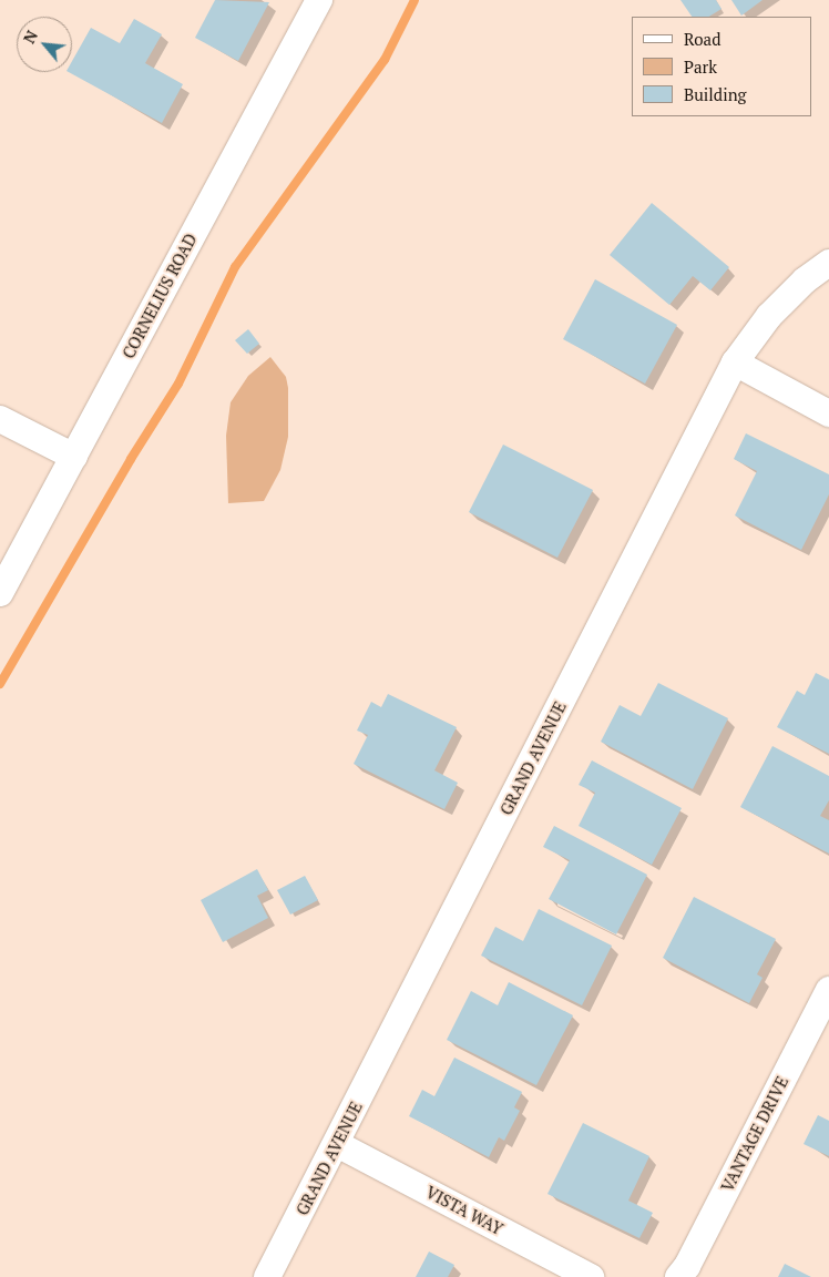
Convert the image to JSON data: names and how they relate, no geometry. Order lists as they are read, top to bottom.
{
  "streets": {
    "street": [
      "CORNELIUS ROAD",
      "GRAND AVENUE",
      "VANTAGE DRIVE",
      "VISTA WAY"
    ]
  },
  "crossings": [
    ["GRAND AVENUE", "VISTA WAY"]
  ],
  "legend": ["Road", "Park", "Building"],
  "north": "top left"
}
